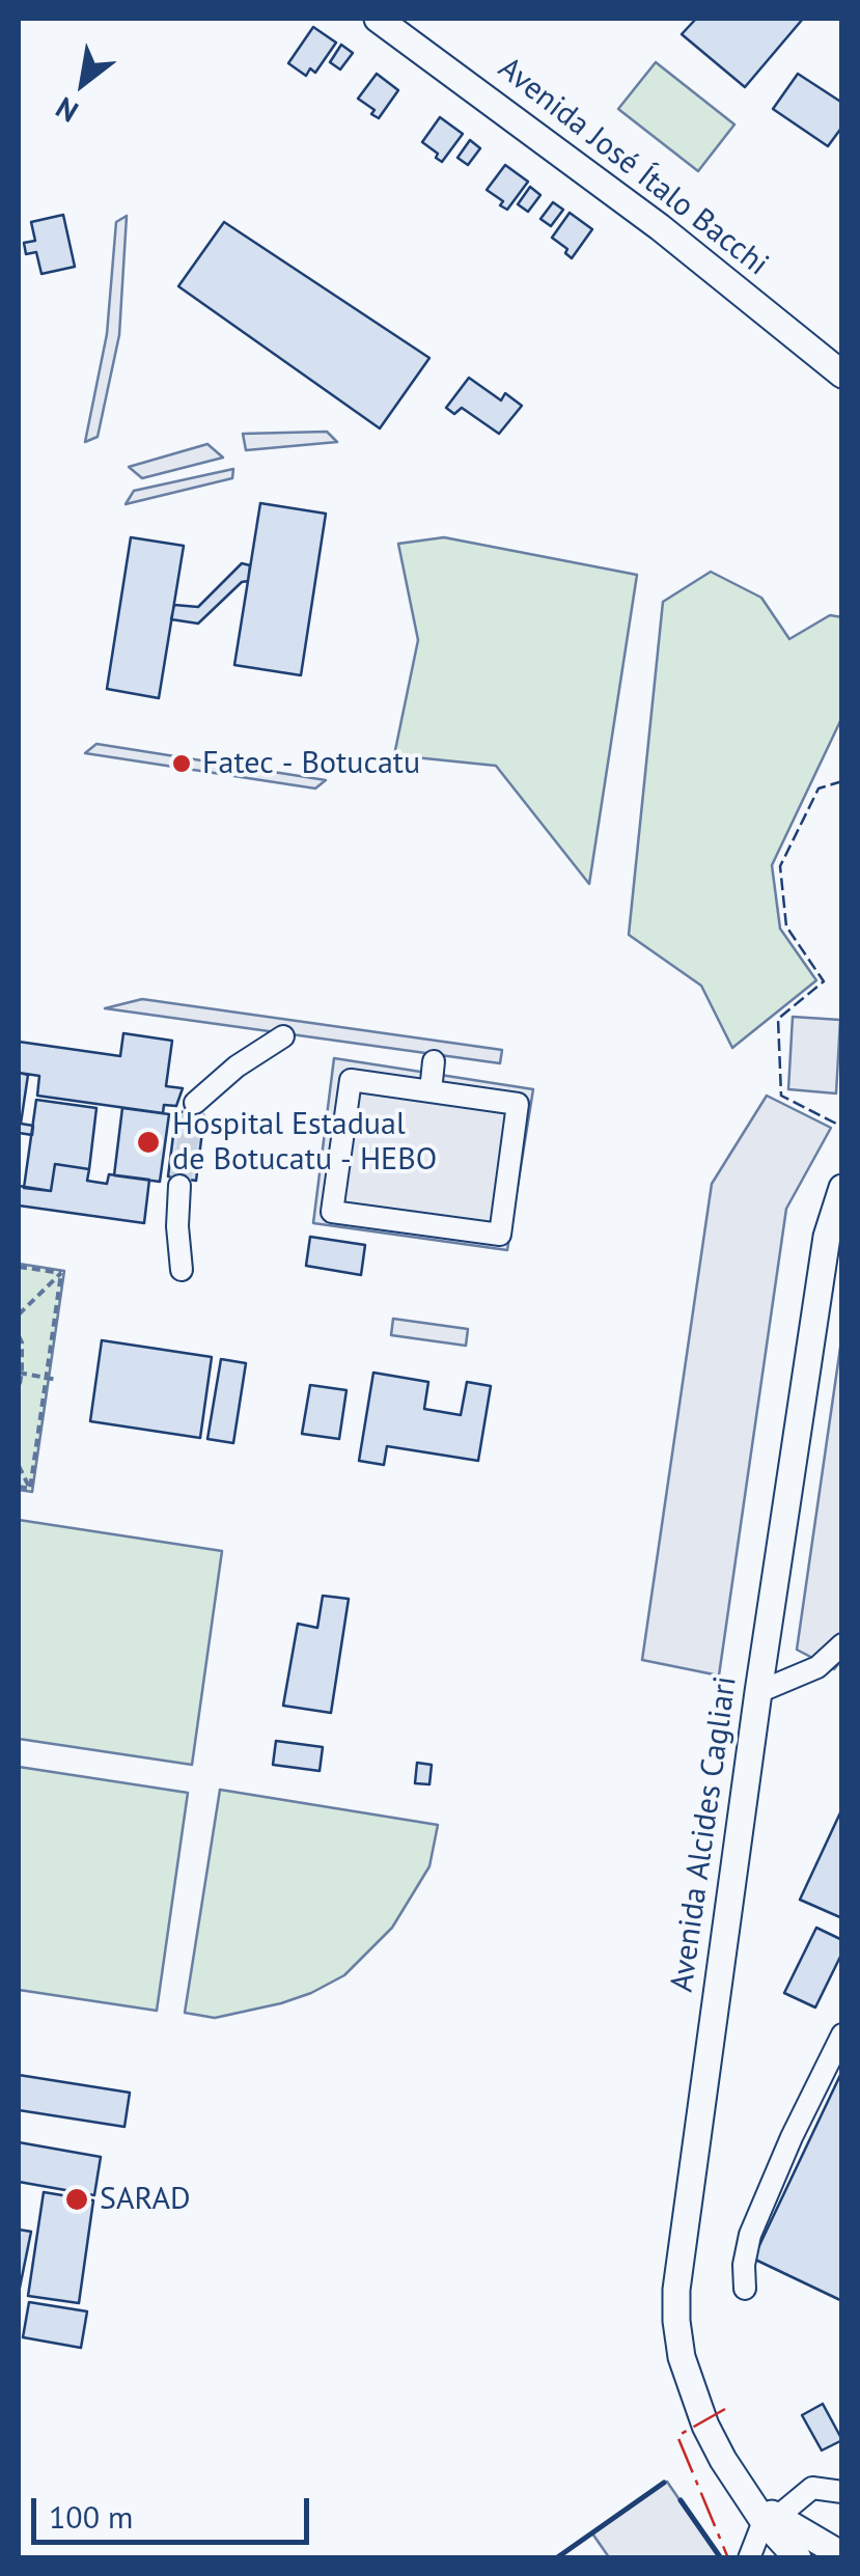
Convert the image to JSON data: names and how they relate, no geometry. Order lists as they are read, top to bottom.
{
  "streets": {
    "main road": ["Avenida José Ítalo Bacchi", "Avenida Alcides Cagliari"]
  },
  "places": ["Fatec - Botucatu", "Hospital Estadual de Botucatu - HEBO", "SARAD"],
  "scale_bar": "100 m",
  "north": "bottom left"
}
